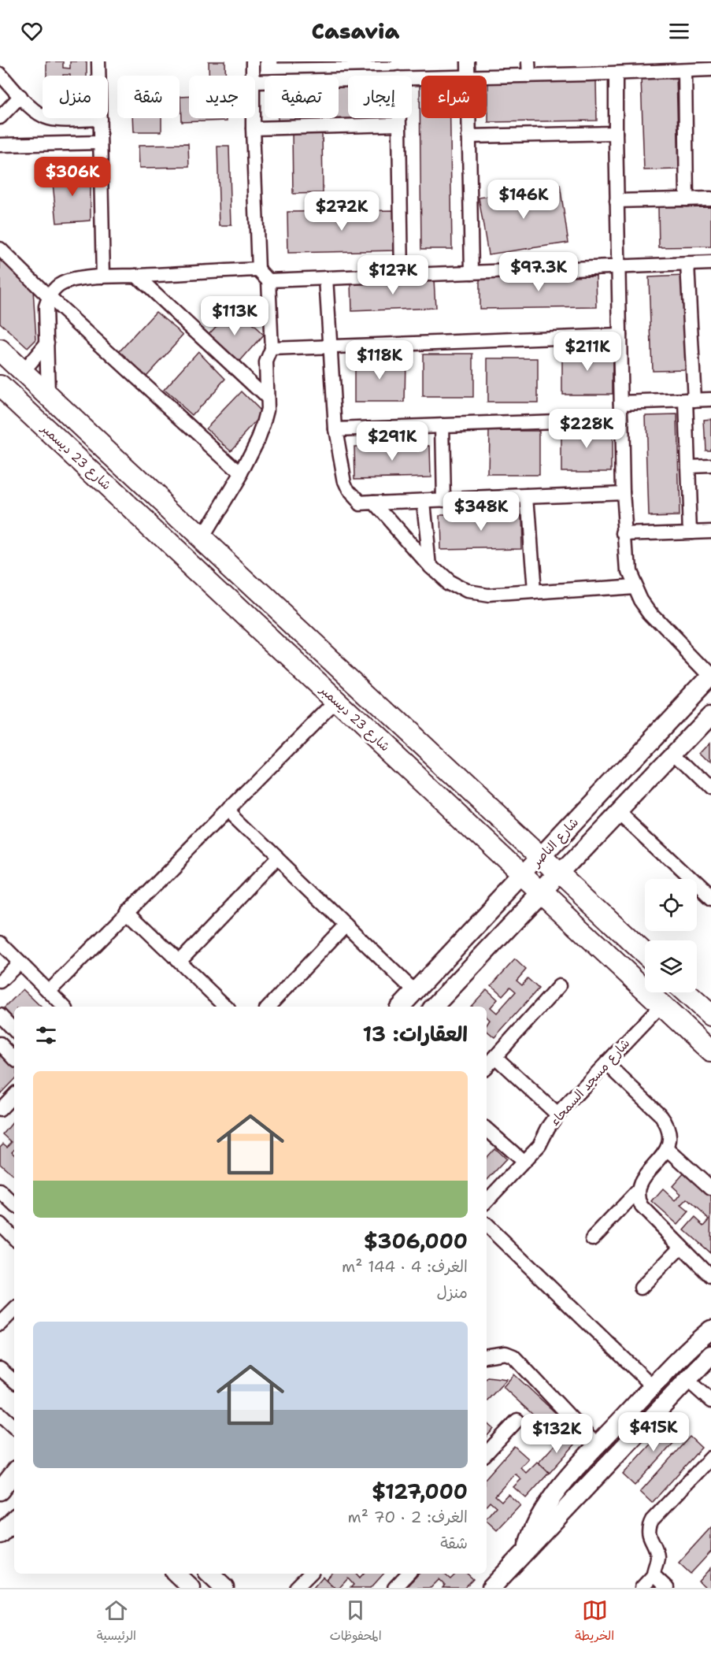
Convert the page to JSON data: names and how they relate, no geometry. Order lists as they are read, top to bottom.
{
  "streets": {
    "main road": ["شارع 23 ديسمبر"],
    "street": ["شارع الناصر", "شارع مسجد السمحاء"]
  },
  "crossings": [
    ["شارع 23 ديسمبر", "شارع الناصر"],
    ["شارع 23 ديسمبر", "شارع مسجد السمحاء"]
  ],
  "page": {
    "header": "Casavia",
    "chip": [
      "شراء",
      "إيجار",
      "تصفية",
      "جديد",
      "شقة",
      "منزل"
    ],
    "price": [
      "$306K",
      "$146K",
      "$272K",
      "$97.3K",
      "$127K",
      "$113K",
      "$211K",
      "$118K",
      "$228K",
      "$291K",
      "$348K",
      "$415K",
      "$132K"
    ],
    "heading": "العقارات: 13",
    "list": [
      {
        "name": "$306,000",
        "note": "الغرف: 4 · 144 m² · منزل"
      },
      {
        "name": "$127,000",
        "note": "الغرف: 2 · 70 m² · شقة"
      }
    ],
    "tabs": ["الخريطة", "المحفوظات", "الرئيسية"]
  }
}
